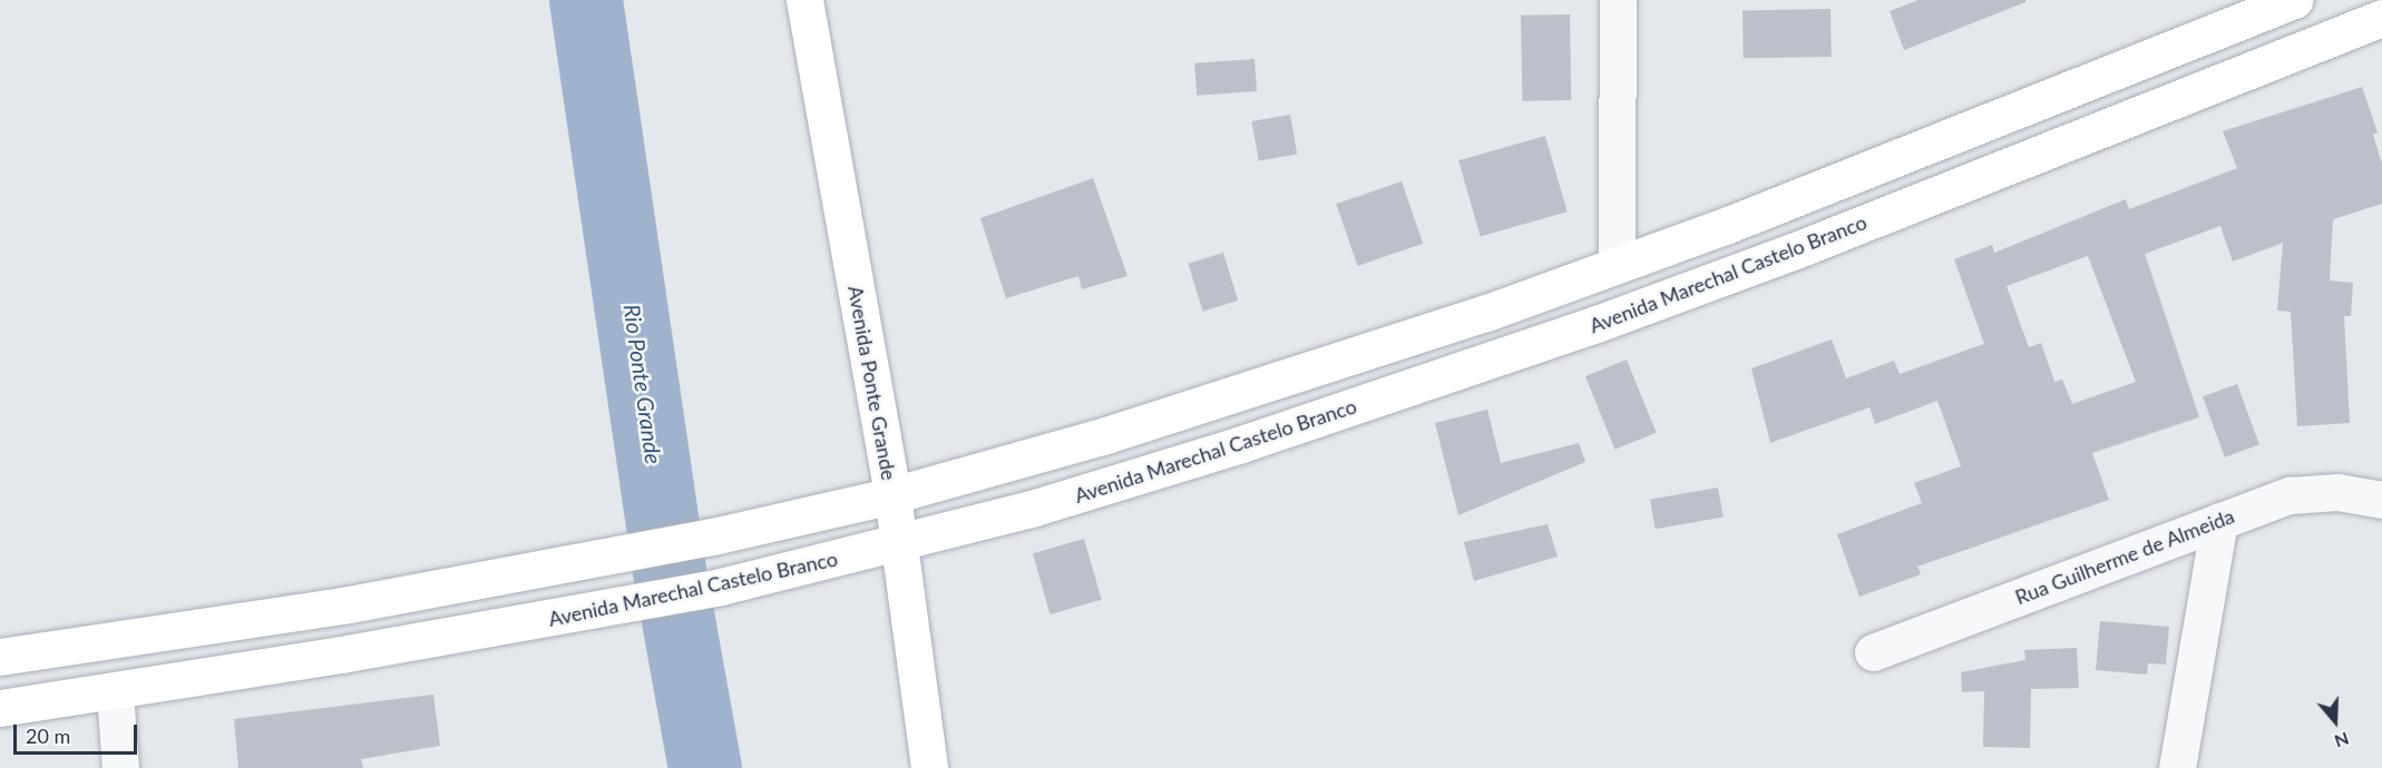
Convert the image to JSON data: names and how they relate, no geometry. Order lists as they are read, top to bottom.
{
  "streets": {
    "street": ["Avenida Marechal Castelo Branco", "Avenida Ponte Grande", "Rua Guilherme de Almeida"]
  },
  "crossings": [
    ["Avenida Marechal Castelo Branco", "Avenida Ponte Grande"]
  ],
  "water": ["Rio Ponte Grande"],
  "scale_bar": "20 m",
  "north": "bottom"
}
